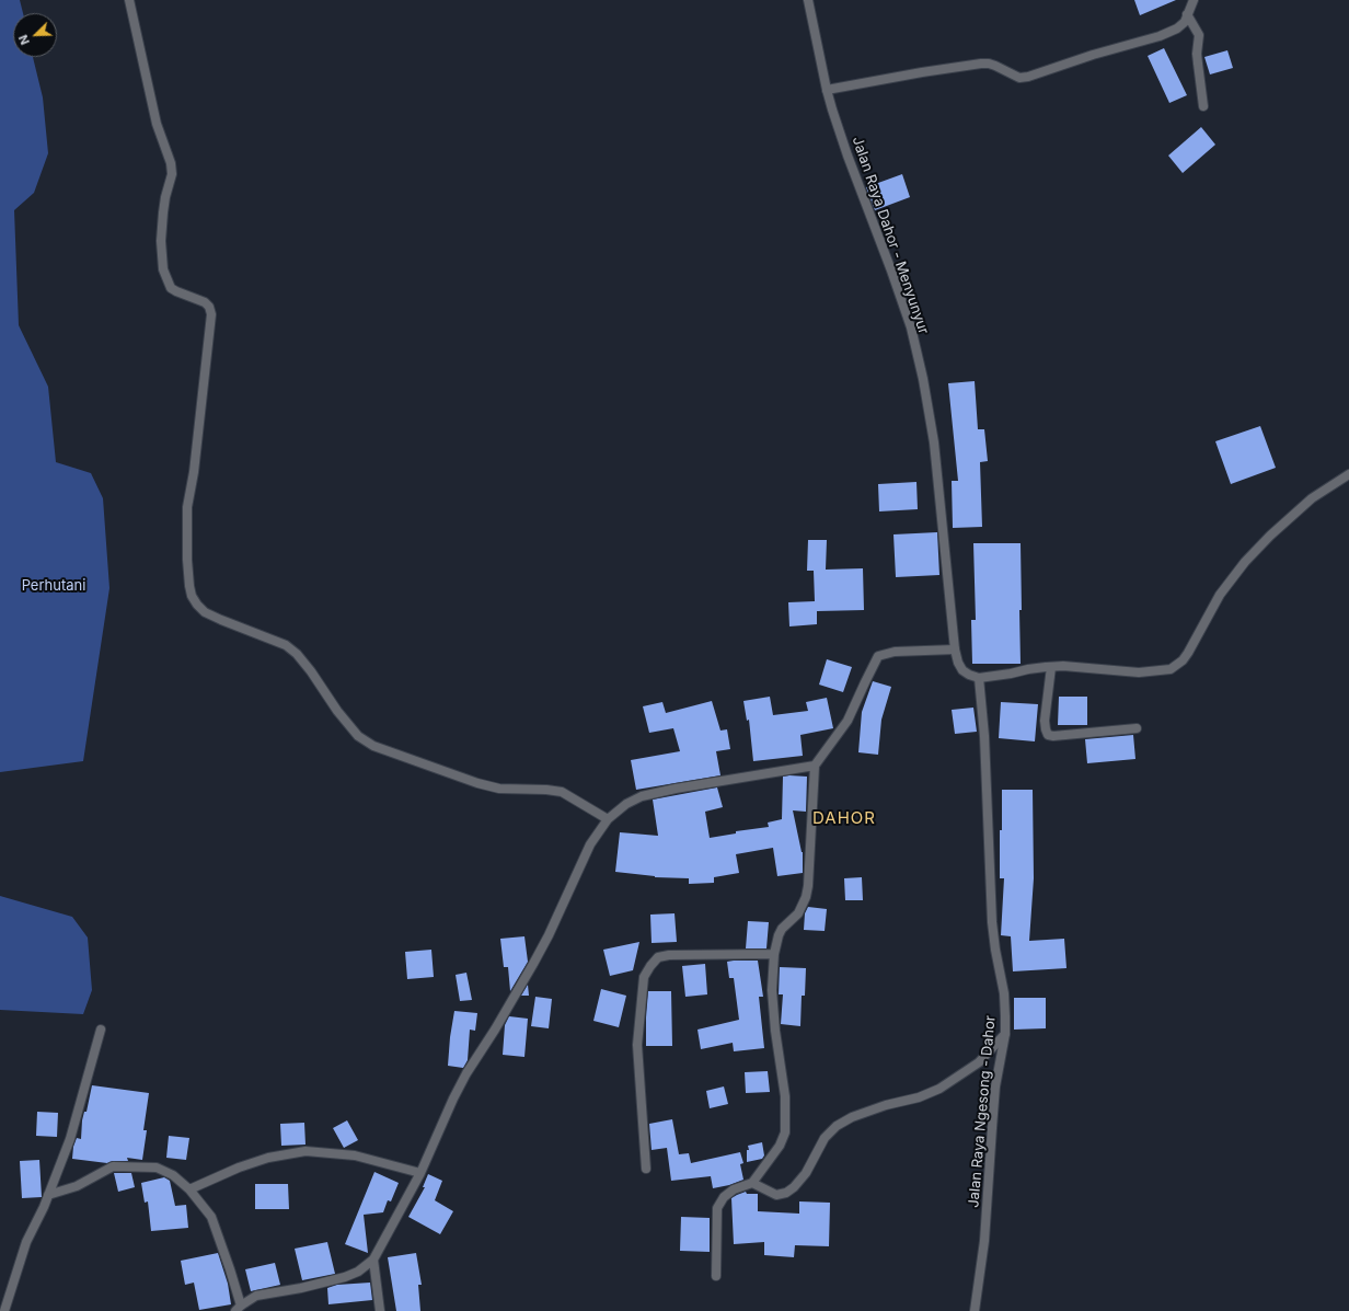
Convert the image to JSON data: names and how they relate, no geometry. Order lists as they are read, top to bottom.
{
  "streets": {
    "street": ["Jalan Raya Dahor - Menyunyur", "Jalan Raya Ngesong - Dahor"]
  },
  "crossings": [
    ["Jalan Raya Dahor - Menyunyur", "Jalan Raya Ngesong - Dahor"]
  ],
  "districts": ["DAHOR"],
  "parks": ["Perhutani"],
  "north": "bottom left"
}
